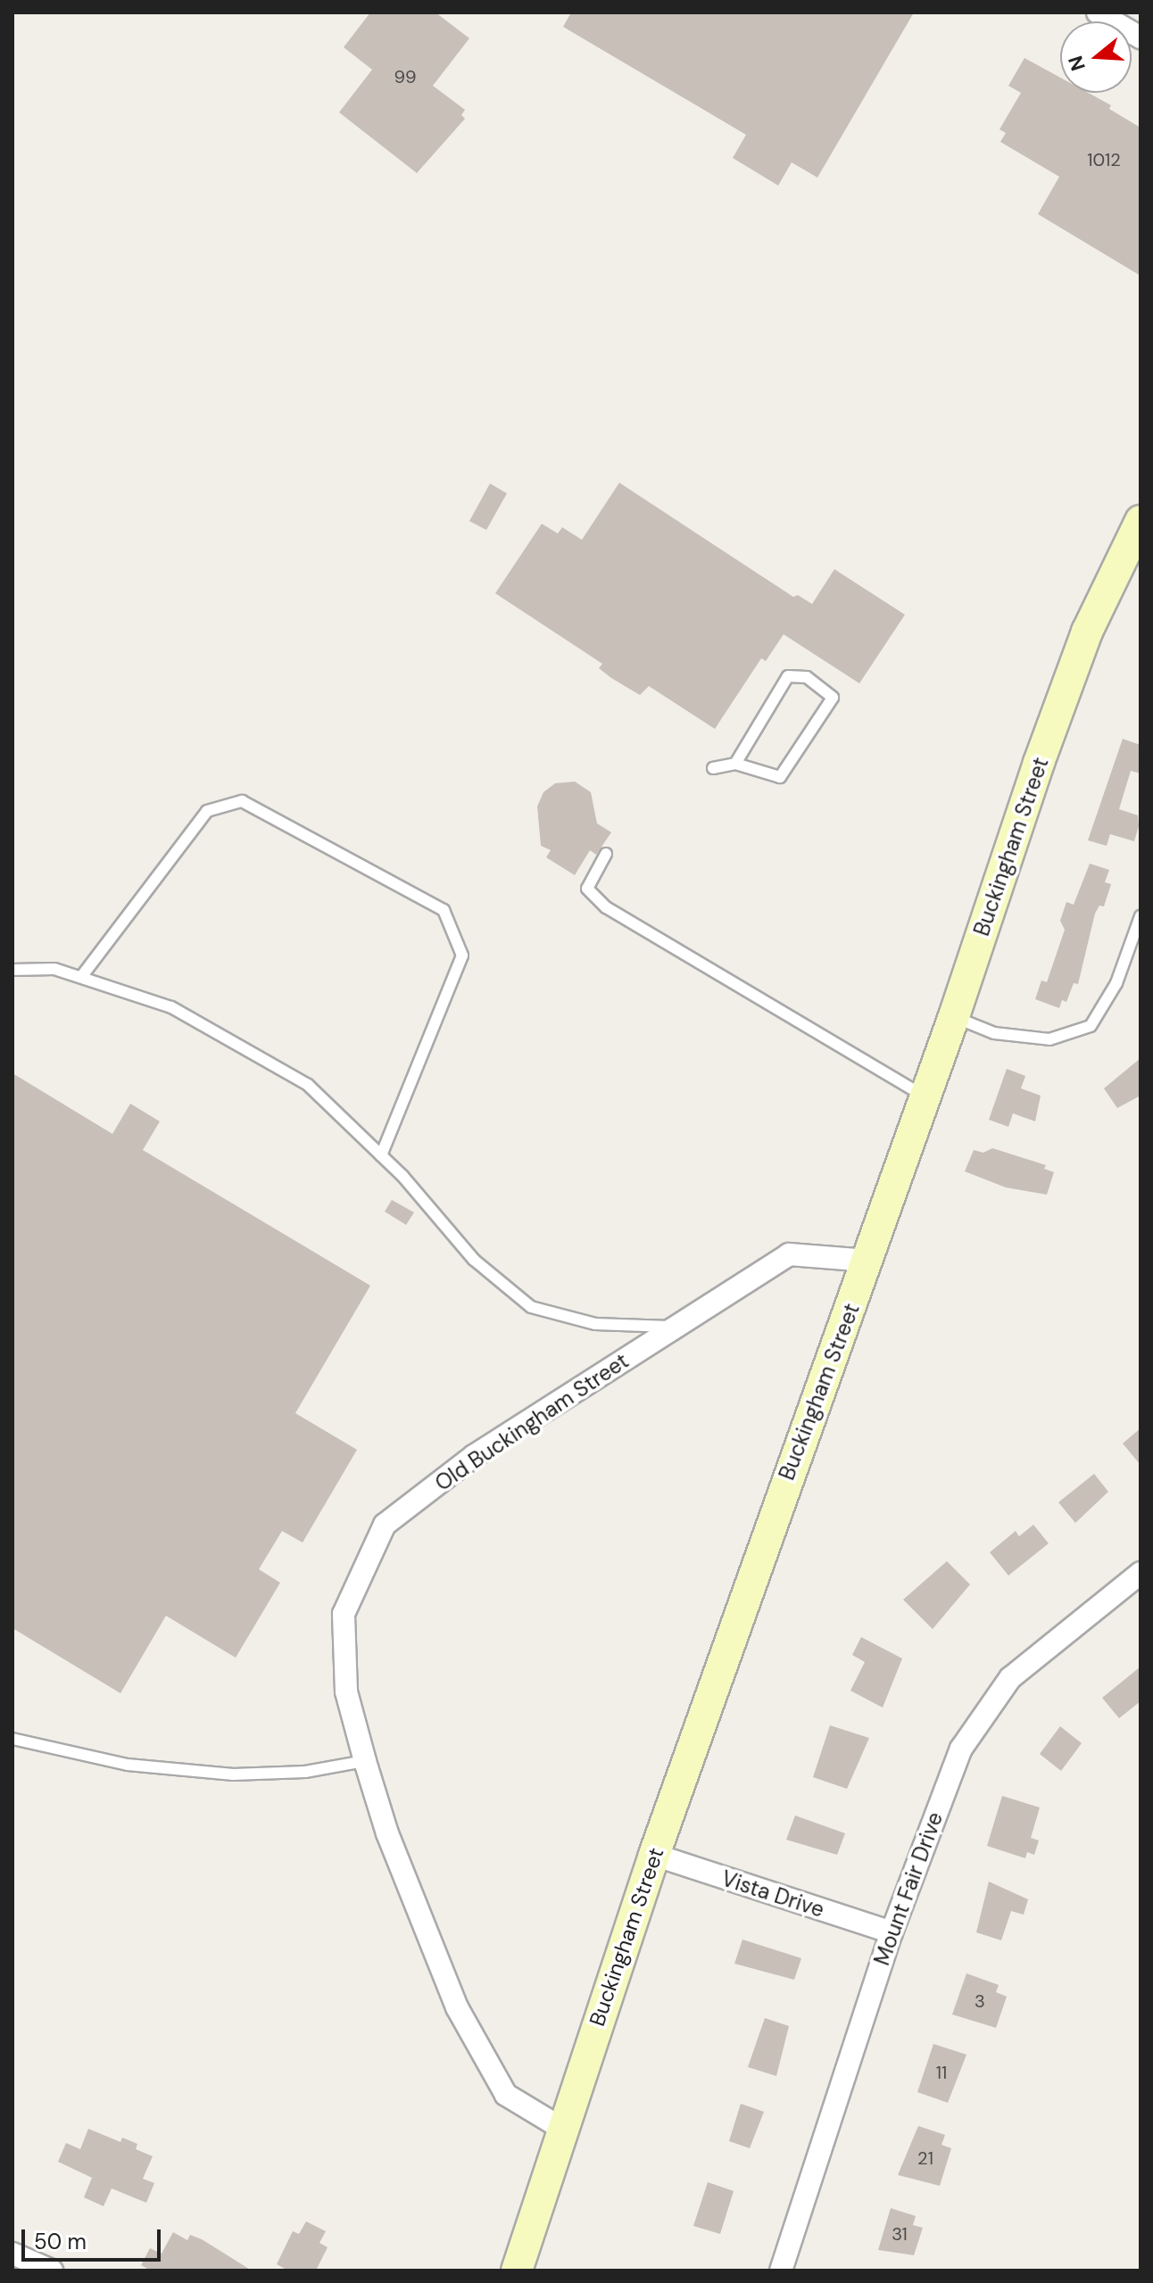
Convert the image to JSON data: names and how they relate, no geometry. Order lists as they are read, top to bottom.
{
  "streets": {
    "main road": ["Buckingham Street"],
    "street": ["Old Buckingham Street", "Mount Fair Drive", "Vista Drive"]
  },
  "crossings": [
    ["Buckingham Street", "Old Buckingham Street"],
    ["Buckingham Street", "Vista Drive"],
    ["Mount Fair Drive", "Vista Drive"]
  ],
  "house_numbers": [
    "99",
    "1012",
    "3",
    "11",
    "21",
    "31"
  ],
  "scale_bar": "50 m",
  "north": "left"
}
